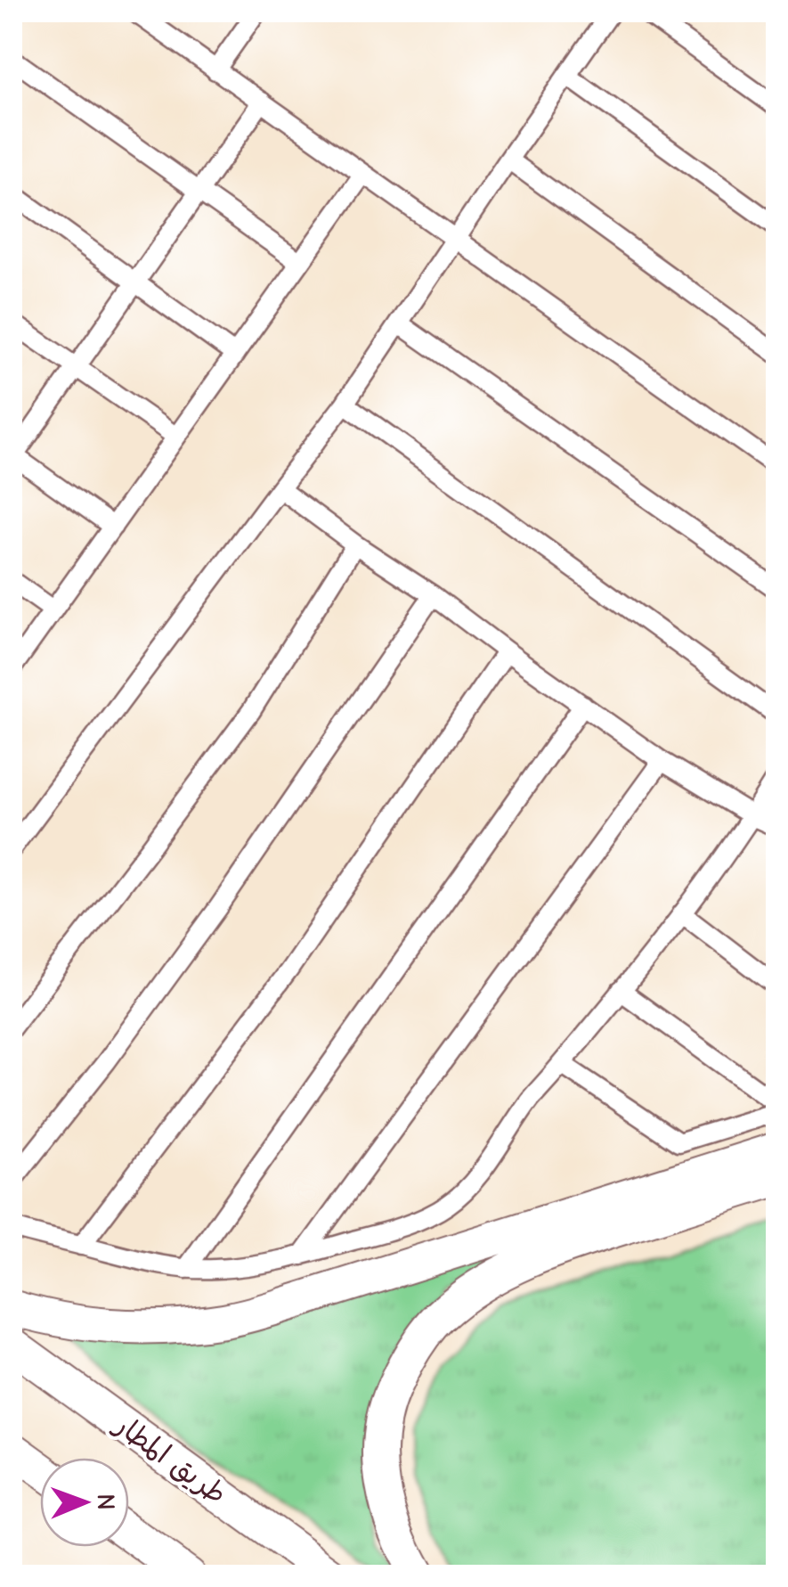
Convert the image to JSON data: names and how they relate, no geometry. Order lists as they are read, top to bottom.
{
  "streets": {
    "highway": ["طريق المطار"]
  },
  "north": "right"
}
